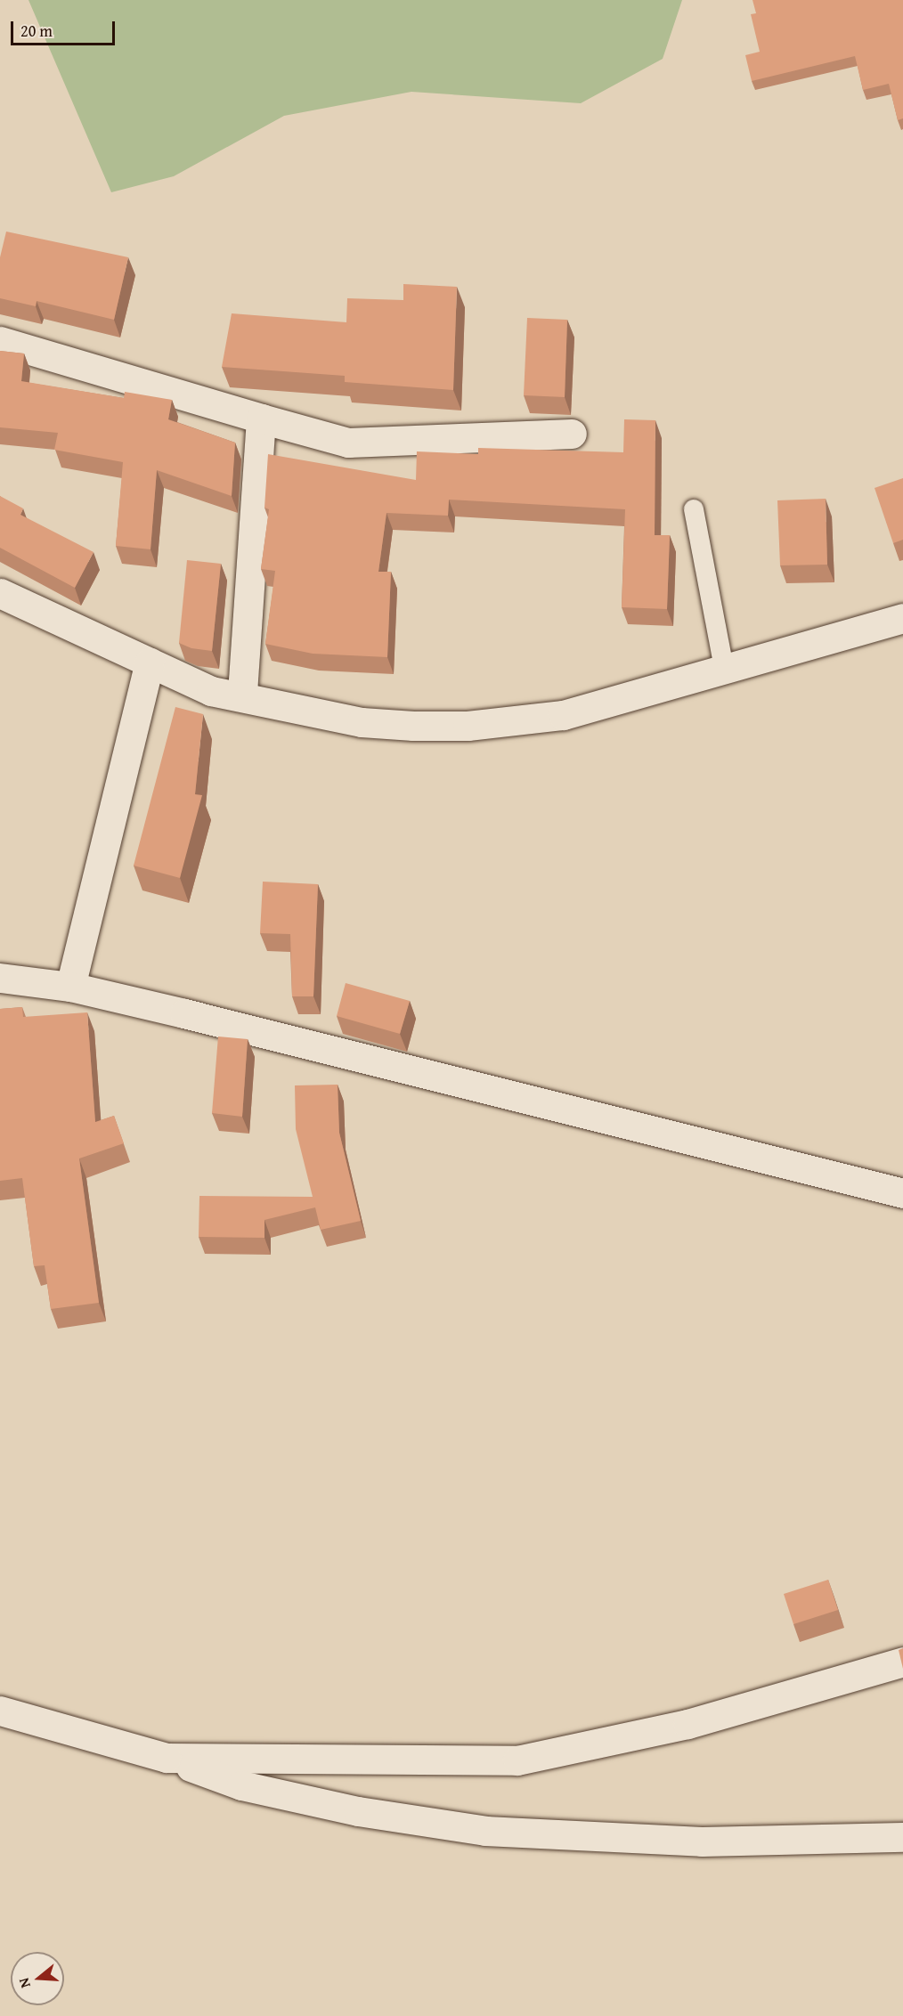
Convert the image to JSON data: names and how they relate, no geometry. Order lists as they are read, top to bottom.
{
  "scale_bar": "20 m",
  "north": "left"
}
